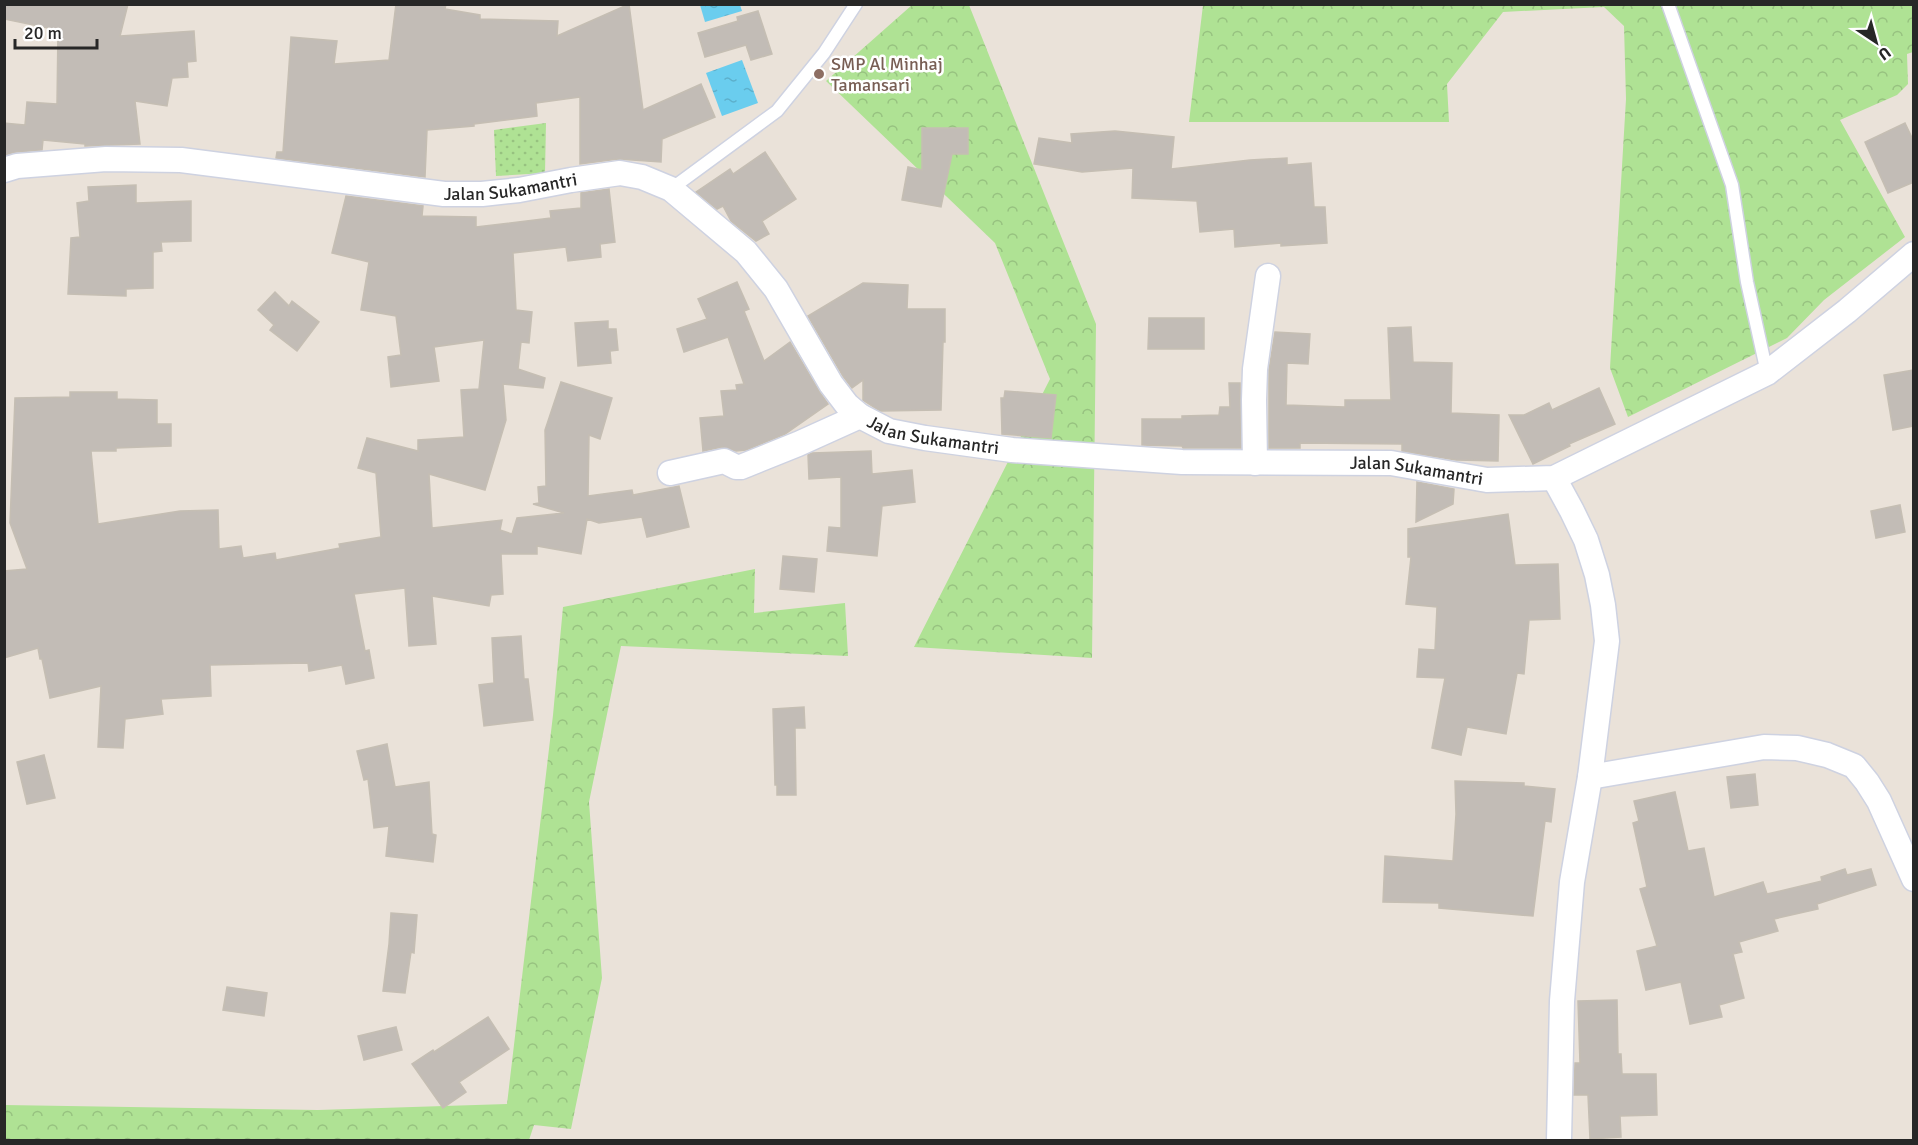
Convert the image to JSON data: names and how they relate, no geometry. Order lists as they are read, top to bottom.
{
  "streets": {
    "street": ["Jalan Sukamantri"]
  },
  "places": ["SMP Al Minhaj Tamansari"],
  "scale_bar": "20 m",
  "north": "bottom right"
}
